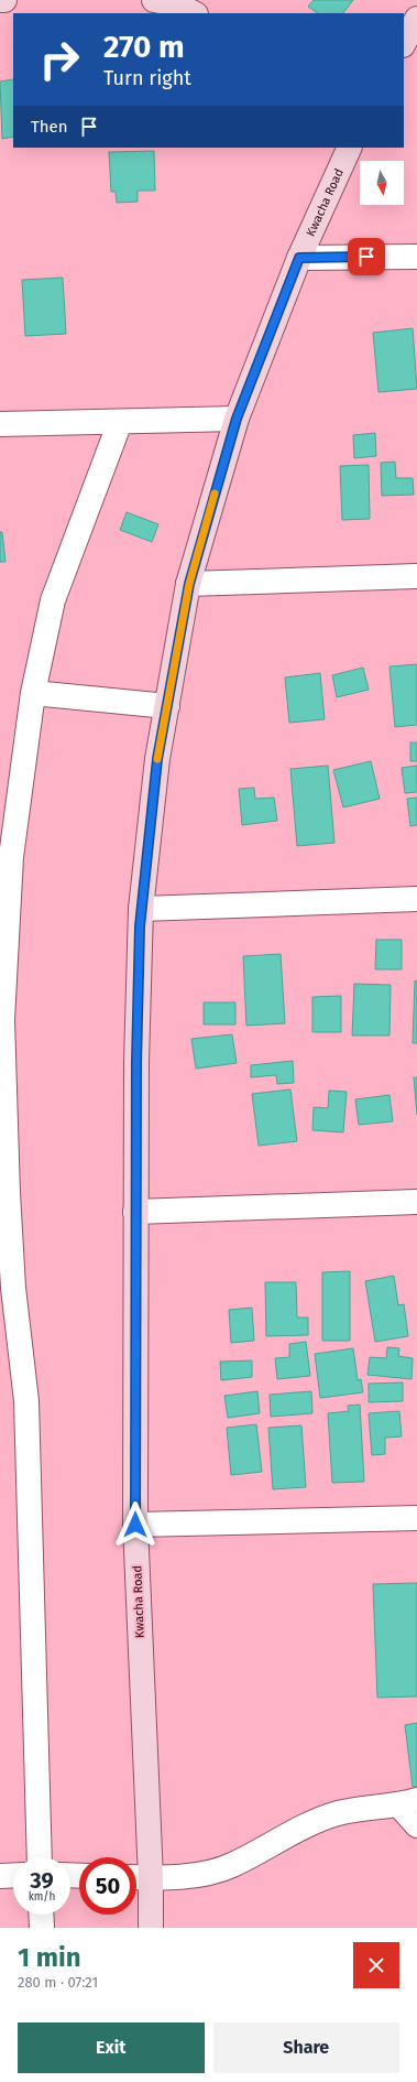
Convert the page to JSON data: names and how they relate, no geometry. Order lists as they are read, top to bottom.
{
  "streets": {
    "main road": ["Kwacha Road"]
  },
  "north": "bottom",
  "page": {
    "turn": ["270 m", "Turn right"],
    "then": "Then",
    "speed": "39 km/h",
    "limit": "50",
    "heading": ["1 min", "280 m · 07:21"],
    "buttons": ["Exit", "Share"]
  }
}
